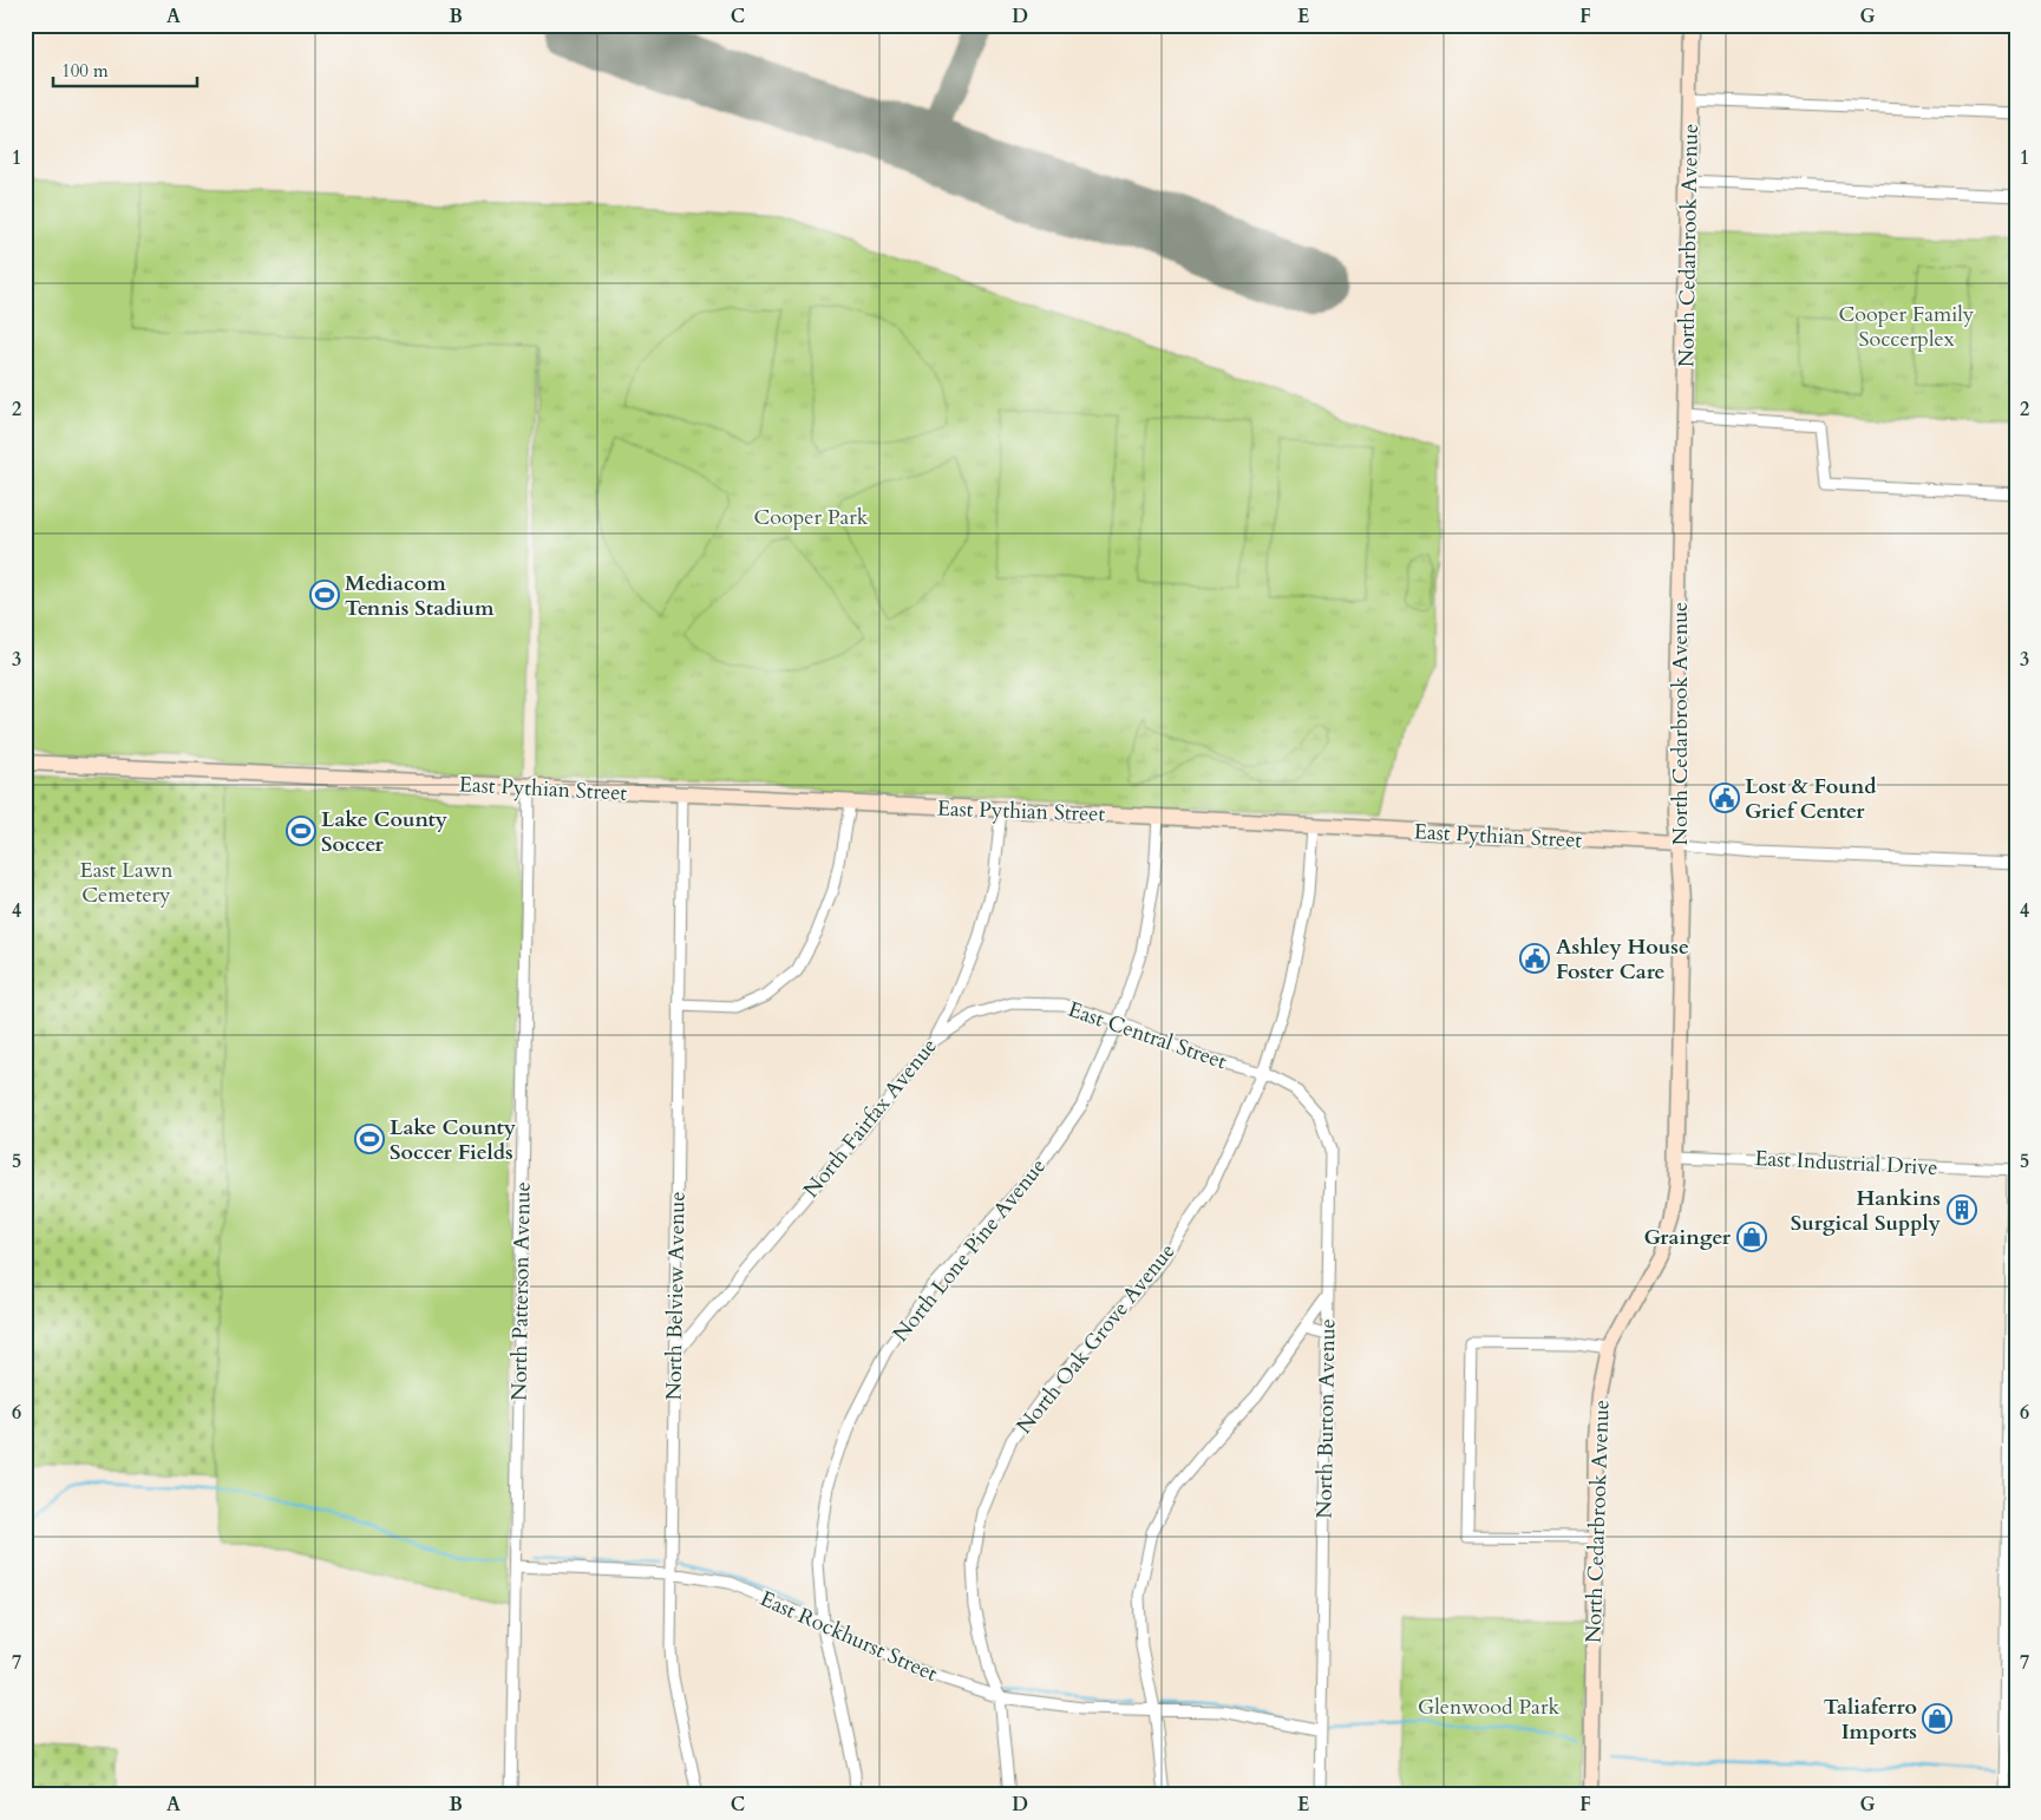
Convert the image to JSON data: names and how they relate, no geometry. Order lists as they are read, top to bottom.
{
  "streets": {
    "street": [
      "North Cedarbrook Avenue",
      "East Pythian Street",
      "East Central Street",
      "North Fairfax Avenue",
      "East Industrial Drive",
      "North Lone Pine Avenue",
      "North Patterson Avenue",
      "North Belview Avenue",
      "North Oak Grove Avenue",
      "North Burton Avenue",
      "East Rockhurst Street"
    ]
  },
  "crossings": [
    ["North Cedarbrook Avenue", "East Pythian Street"],
    ["North Cedarbrook Avenue", "East Industrial Drive"],
    ["East Pythian Street", "North Fairfax Avenue"],
    ["East Pythian Street", "North Lone Pine Avenue"],
    ["East Pythian Street", "North Patterson Avenue"],
    ["East Pythian Street", "North Belview Avenue"],
    ["East Pythian Street", "North Oak Grove Avenue"],
    ["East Central Street", "North Fairfax Avenue"],
    ["East Central Street", "North Lone Pine Avenue"],
    ["East Central Street", "North Oak Grove Avenue"],
    ["East Central Street", "North Burton Avenue"],
    ["North Fairfax Avenue", "North Belview Avenue"],
    ["North Lone Pine Avenue", "East Rockhurst Street"],
    ["North Patterson Avenue", "East Rockhurst Street"],
    ["North Belview Avenue", "East Rockhurst Street"],
    ["North Oak Grove Avenue", "North Burton Avenue"],
    ["North Oak Grove Avenue", "East Rockhurst Street"],
    ["North Burton Avenue", "East Rockhurst Street"]
  ],
  "parks": [
    "Cooper Family Soccerplex",
    "Cooper Park",
    "East Lawn Cemetery",
    "Glenwood Park"
  ],
  "places": {
    "sports": ["Mediacom Tennis Stadium", "Lake County Soccer", "Lake County Soccer Fields"],
    "public building": ["Lost & Found Grief Center", "Ashley House Foster Care"],
    "building": ["Hankins Surgical Supply"],
    "shop": ["Grainger", "Taliaferro Imports"]
  },
  "scale_bar": "100 m",
  "grid": {
    "columns": [
      "A",
      "B",
      "C",
      "D",
      "E",
      "F",
      "G"
    ],
    "rows": [
      "1",
      "2",
      "3",
      "4",
      "5",
      "6",
      "7"
    ]
  }
}
